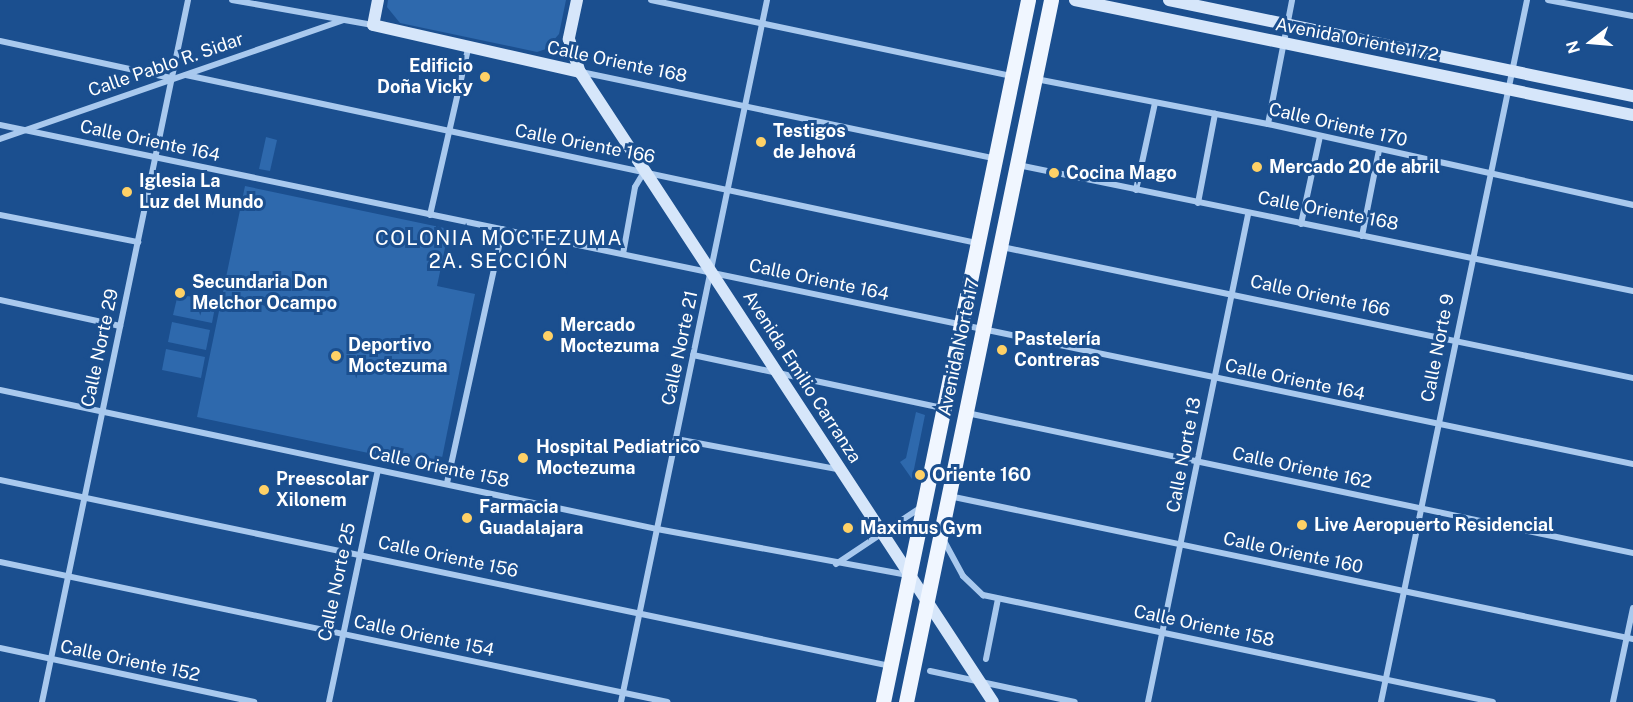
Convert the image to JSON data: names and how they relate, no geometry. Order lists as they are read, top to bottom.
{
  "streets": {
    "main road": ["Avenida Norte 17"],
    "street": [
      "Avenida Oriente 172",
      "Calle Oriente 168",
      "Calle Pablo R. Sidar",
      "Calle Oriente 170",
      "Calle Oriente 164",
      "Calle Oriente 166",
      "Calle Norte 29",
      "Calle Norte 21",
      "Calle Norte 9",
      "Avenida Emilio Carranza",
      "Calle Norte 13",
      "Calle Oriente 158",
      "Calle Oriente 162",
      "Calle Oriente 160",
      "Calle Oriente 156",
      "Calle Norte 25",
      "Calle Oriente 154",
      "Calle Oriente 152"
    ]
  },
  "crossings": [
    ["Avenida Oriente 172", "Calle Norte 9"],
    ["Calle Oriente 168", "Calle Pablo R. Sidar"],
    ["Calle Oriente 168", "Avenida Norte 17"],
    ["Calle Oriente 168", "Calle Norte 21"],
    ["Calle Oriente 168", "Calle Norte 9"],
    ["Calle Oriente 168", "Avenida Emilio Carranza"],
    ["Calle Oriente 168", "Calle Norte 13"],
    ["Calle Pablo R. Sidar", "Calle Oriente 164"],
    ["Calle Pablo R. Sidar", "Calle Oriente 166"],
    ["Calle Pablo R. Sidar", "Calle Norte 29"],
    ["Calle Oriente 170", "Avenida Norte 17"],
    ["Calle Oriente 170", "Calle Norte 9"],
    ["Calle Oriente 164", "Avenida Norte 17"],
    ["Calle Oriente 164", "Calle Norte 29"],
    ["Calle Oriente 164", "Calle Norte 21"],
    ["Calle Oriente 164", "Calle Norte 9"],
    ["Calle Oriente 164", "Avenida Emilio Carranza"],
    ["Calle Oriente 164", "Calle Norte 13"],
    ["Calle Oriente 166", "Avenida Norte 17"],
    ["Calle Oriente 166", "Calle Norte 21"],
    ["Calle Oriente 166", "Calle Norte 9"],
    ["Calle Oriente 166", "Avenida Emilio Carranza"],
    ["Calle Oriente 166", "Calle Norte 13"],
    ["Avenida Norte 17", "Avenida Emilio Carranza"],
    ["Avenida Norte 17", "Calle Oriente 158"],
    ["Avenida Norte 17", "Calle Oriente 162"],
    ["Avenida Norte 17", "Calle Oriente 160"],
    ["Avenida Norte 17", "Calle Oriente 156"],
    ["Calle Norte 29", "Calle Oriente 158"],
    ["Calle Norte 29", "Calle Oriente 156"],
    ["Calle Norte 29", "Calle Oriente 154"],
    ["Calle Norte 29", "Calle Oriente 152"],
    ["Calle Norte 21", "Avenida Emilio Carranza"],
    ["Calle Norte 21", "Calle Oriente 158"],
    ["Calle Norte 21", "Calle Oriente 156"],
    ["Calle Norte 21", "Calle Oriente 154"],
    ["Calle Norte 9", "Calle Oriente 158"],
    ["Calle Norte 9", "Calle Oriente 162"],
    ["Calle Norte 9", "Calle Oriente 160"],
    ["Avenida Emilio Carranza", "Calle Oriente 158"],
    ["Calle Norte 13", "Calle Oriente 158"],
    ["Calle Norte 13", "Calle Oriente 162"],
    ["Calle Norte 13", "Calle Oriente 160"],
    ["Calle Oriente 158", "Calle Norte 25"],
    ["Calle Oriente 156", "Calle Norte 25"],
    ["Calle Norte 25", "Calle Oriente 154"]
  ],
  "districts": ["COLONIA MOCTEZUMA 2A. SECCIÓN"],
  "places": [
    "Edificio Doña Vicky",
    "Testigos de Jehová",
    "Mercado 20 de abril",
    "Cocina Mago",
    "Iglesia La Luz del Mundo",
    "Secundaria Don Melchor Ocampo",
    "Mercado Moctezuma",
    "Pastelería Contreras",
    "Deportivo Moctezuma",
    "Hospital Pediatrico Moctezuma",
    "Oriente 160",
    "Preescolar Xilonem",
    "Farmacia Guadalajara",
    "Live Aeropuerto Residencial",
    "Maximus Gym"
  ],
  "north": "left"
}
